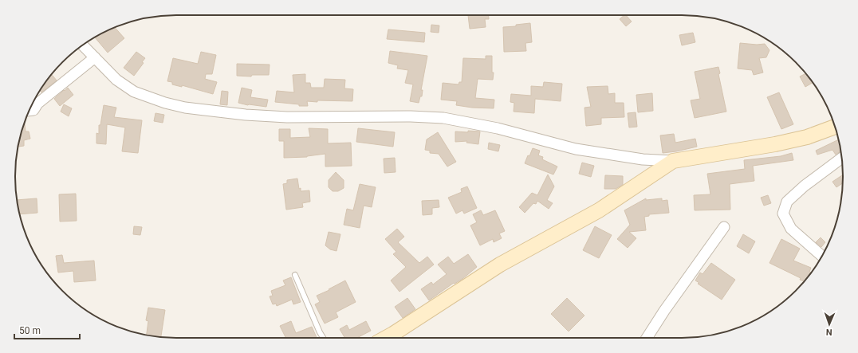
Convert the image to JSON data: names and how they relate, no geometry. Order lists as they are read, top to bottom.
{
  "scale_bar": "50 m",
  "north": "bottom"
}
